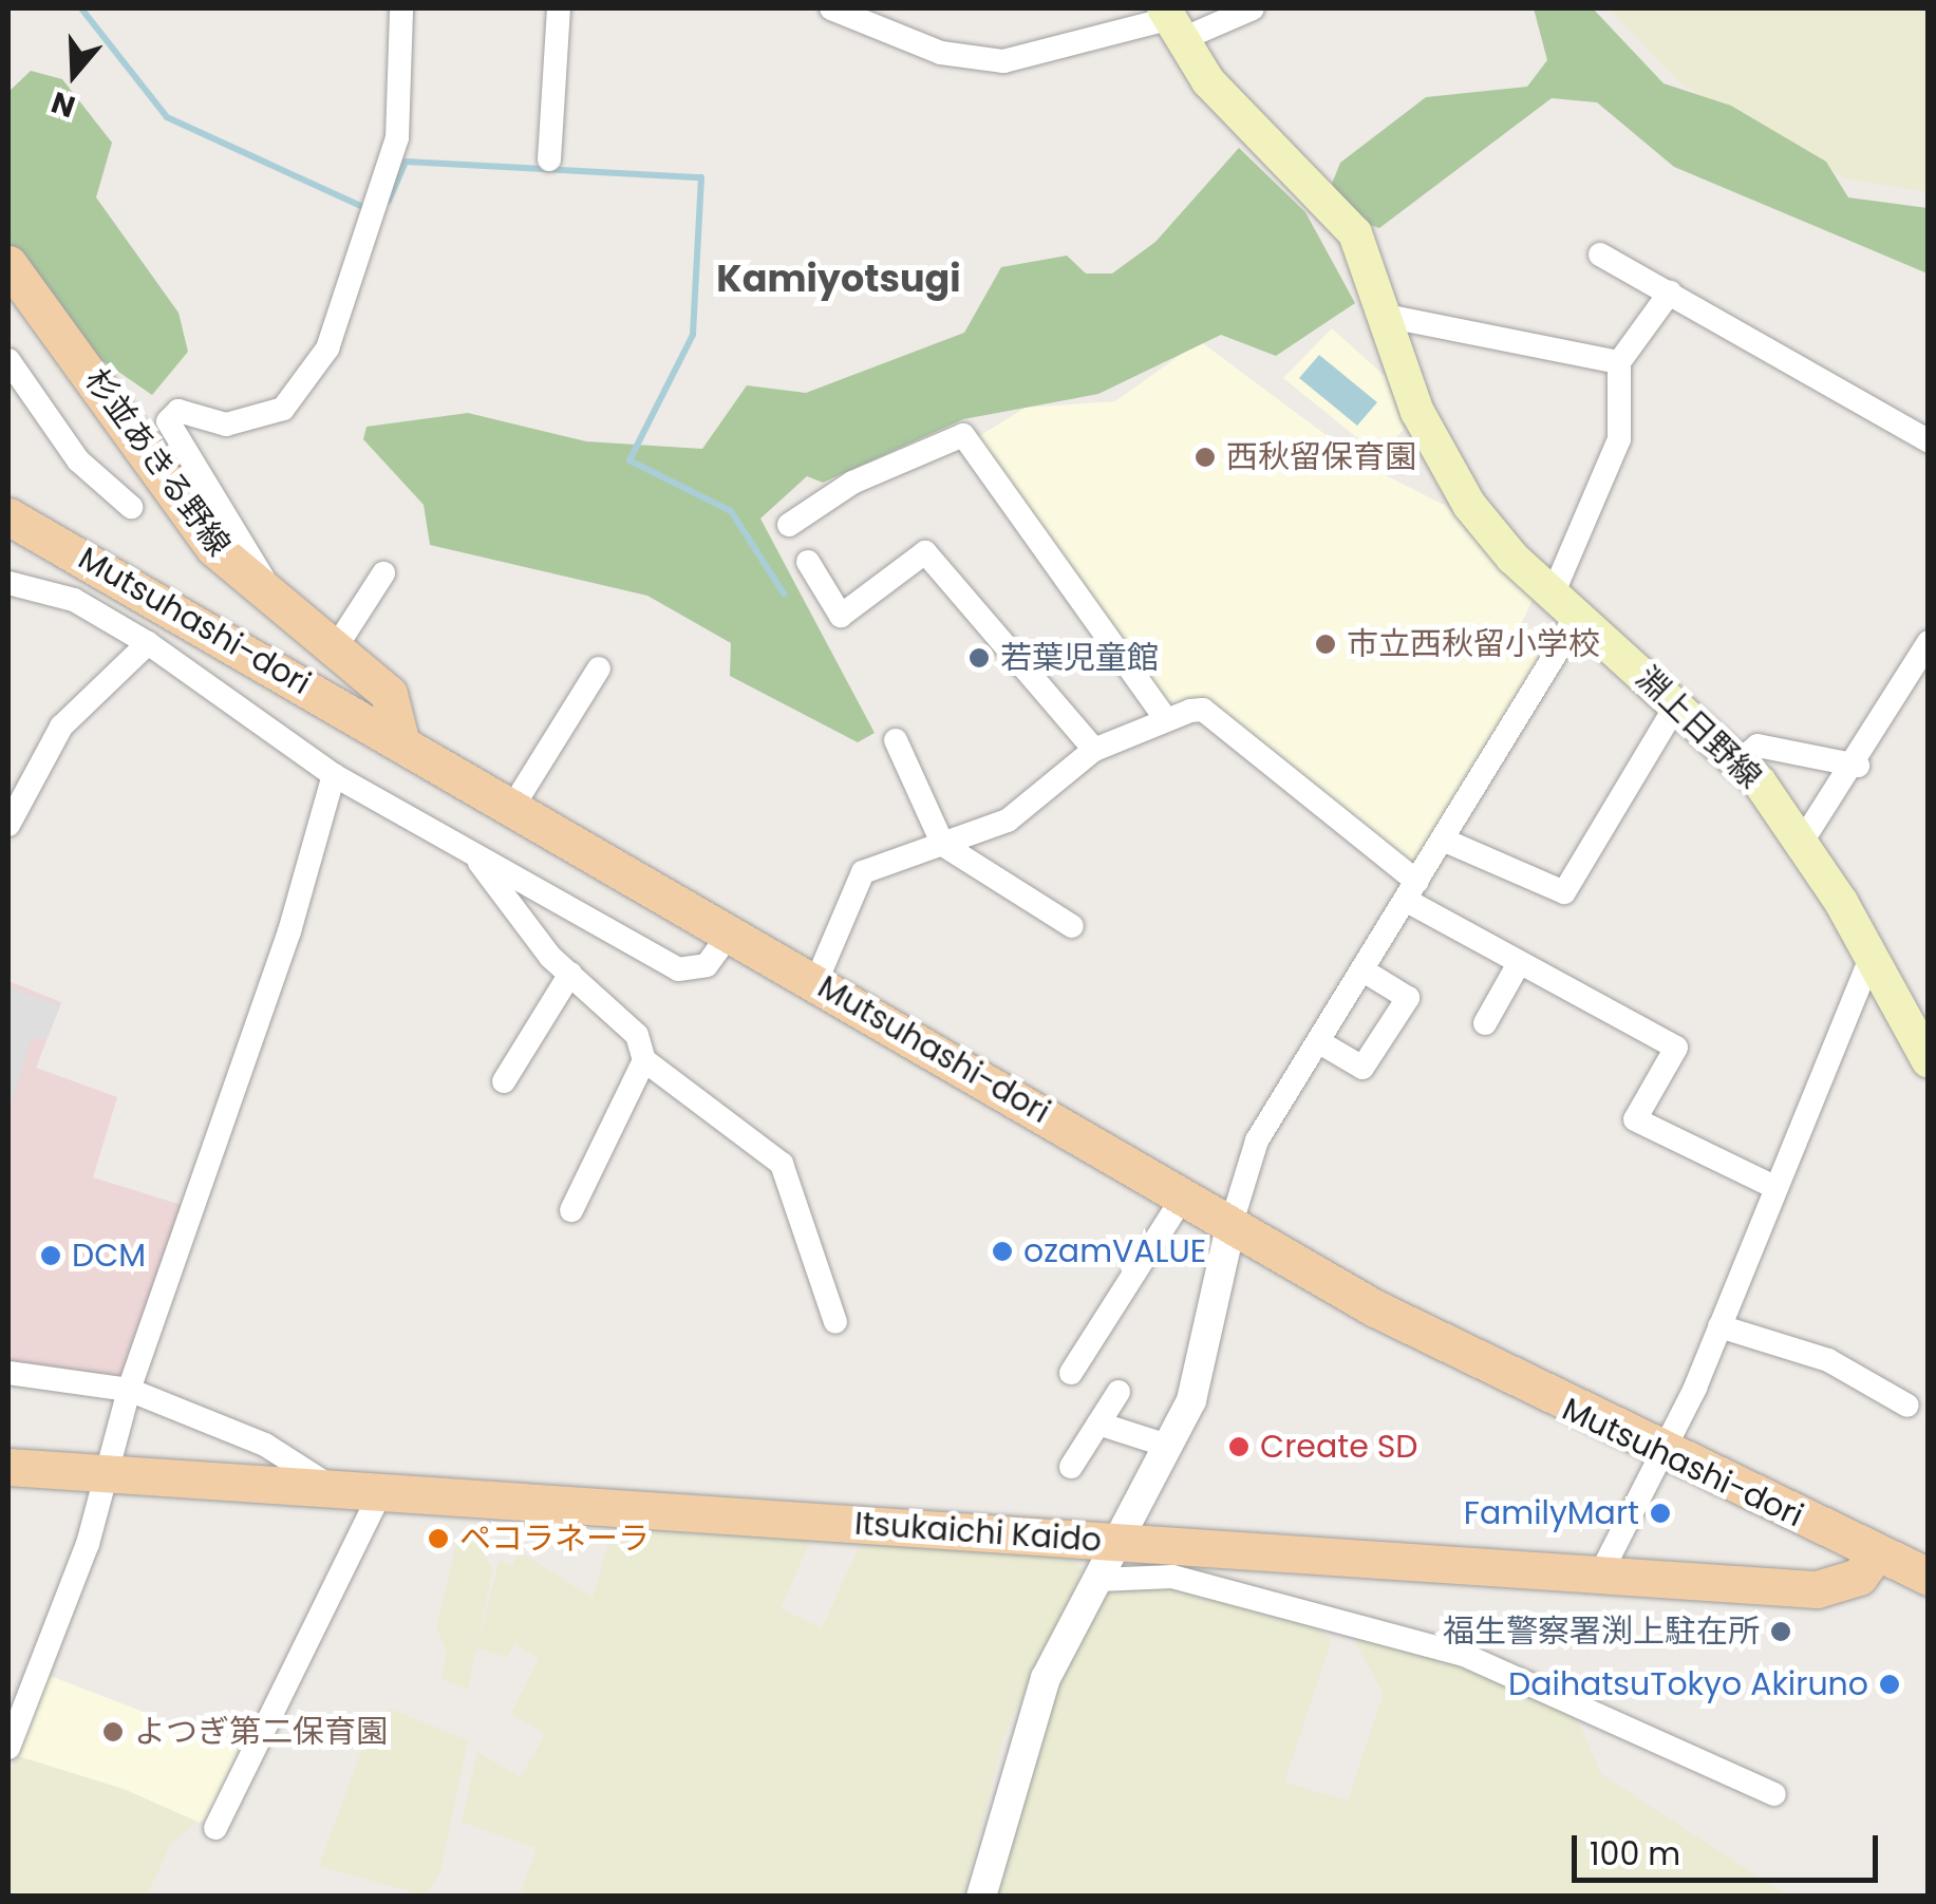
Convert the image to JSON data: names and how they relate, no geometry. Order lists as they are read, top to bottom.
{
  "streets": {
    "main road": [
      "杉並あきる野線",
      "Mutsuhashi-dori",
      "淵上日野線",
      "Itsukaichi Kaido"
    ]
  },
  "crossings": [
    ["杉並あきる野線", "Mutsuhashi-dori"],
    ["Mutsuhashi-dori", "Itsukaichi Kaido"]
  ],
  "districts": ["Kamiyotsugi"],
  "places": [
    "西秋留保育園",
    "市立西秋留小学校",
    "若葉児童館",
    "ozamVALUE",
    "DCM",
    "Create SD",
    "FamilyMart",
    "ペコラネーラ",
    "福生警察署渕上駐在所",
    "DaihatsuTokyo Akiruno",
    "よつぎ第二保育園"
  ],
  "scale_bar": "100 m",
  "north": "bottom"
}
